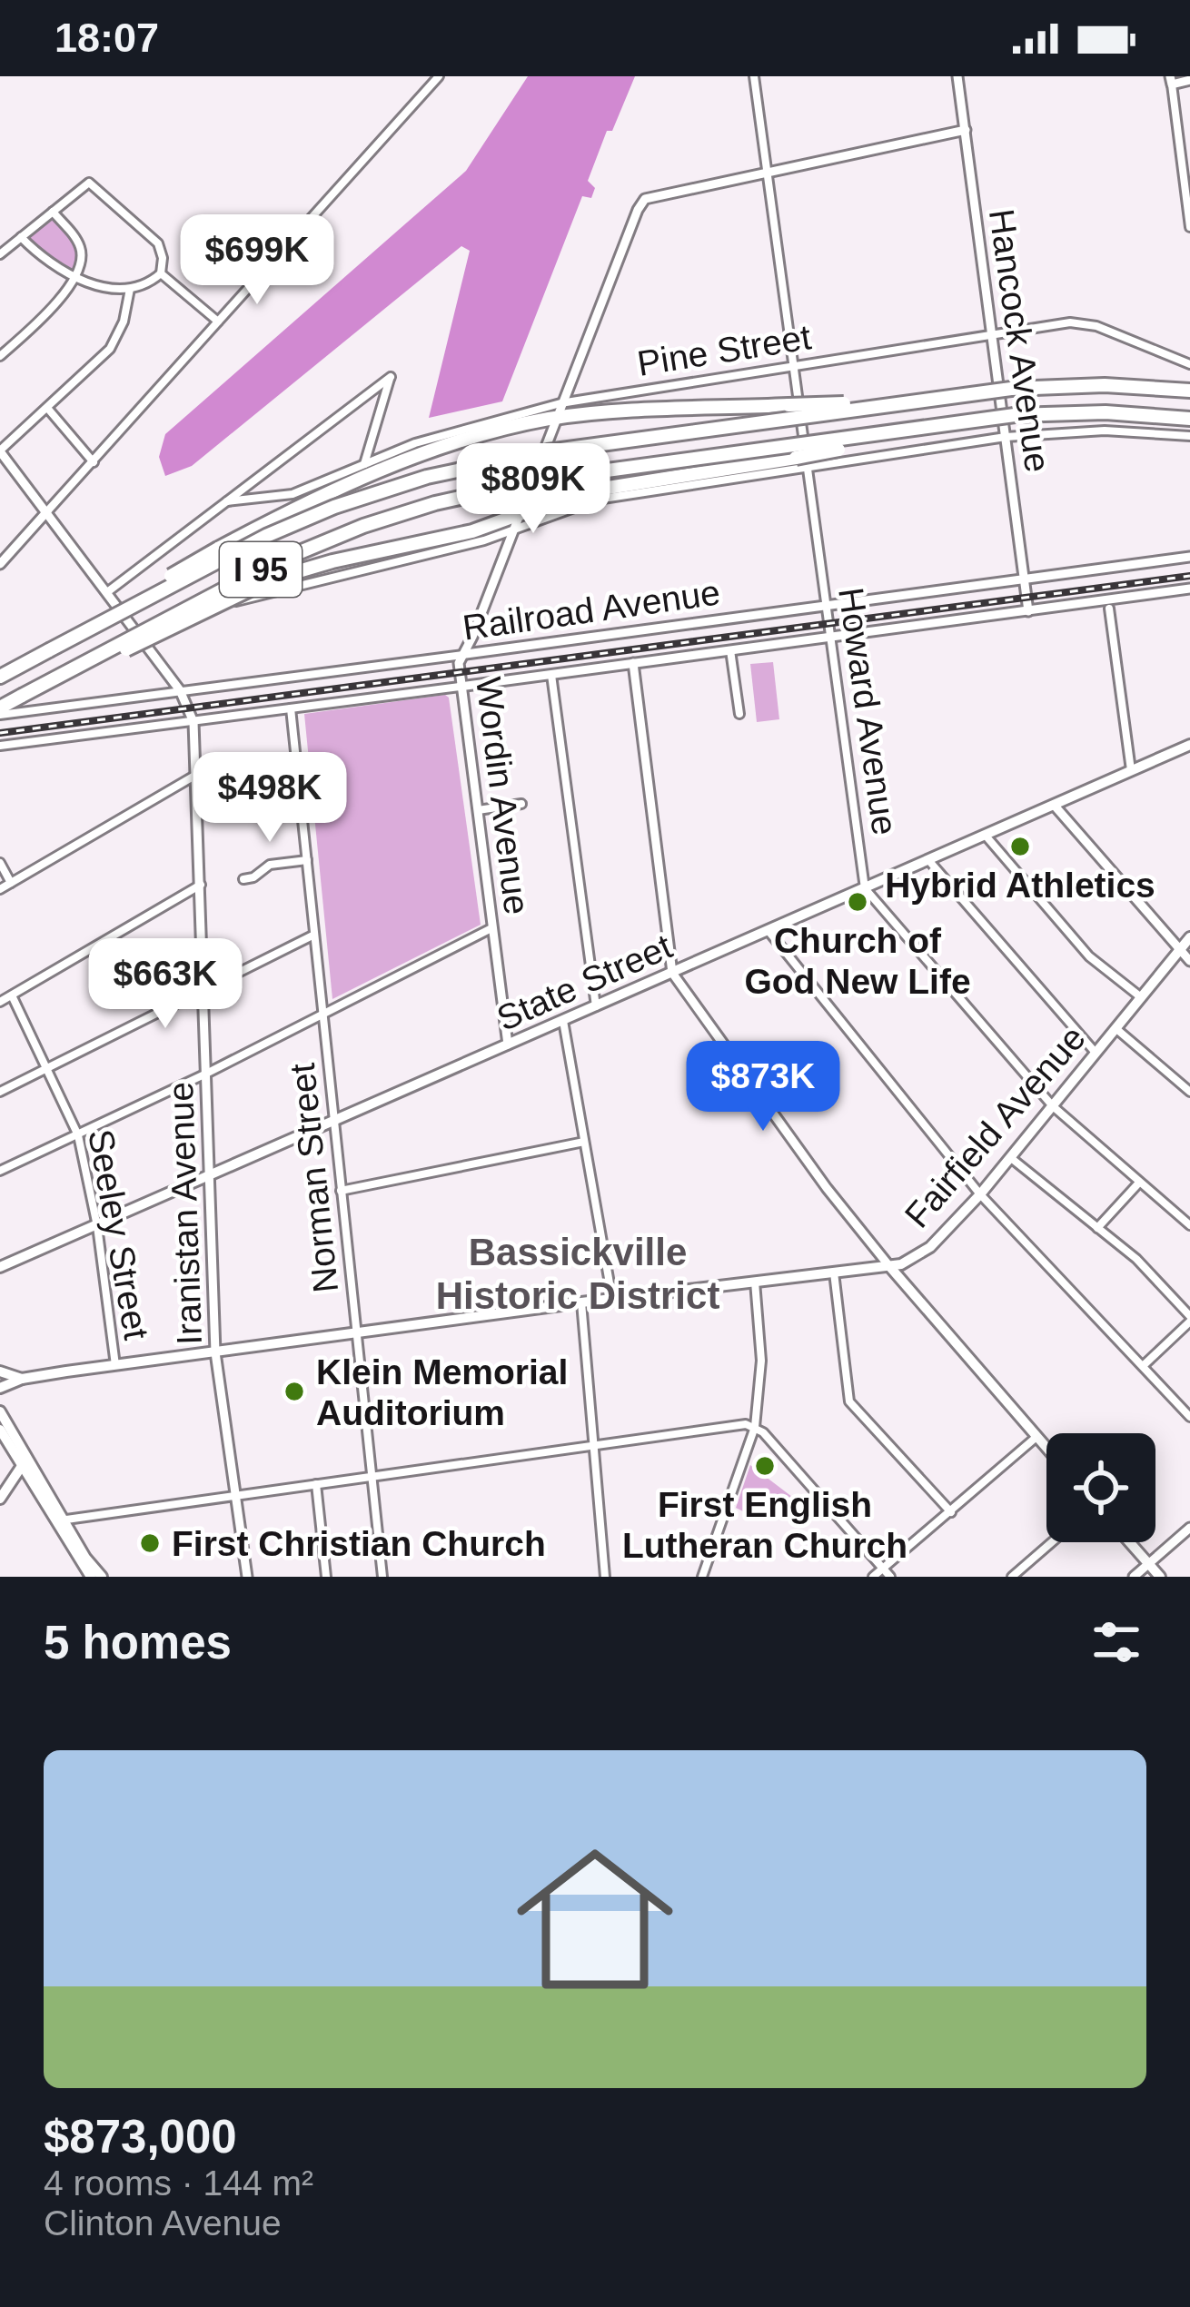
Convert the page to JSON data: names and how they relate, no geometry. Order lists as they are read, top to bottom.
{
  "streets": {
    "highway": ["I 95"],
    "main road": ["State Street", "Fairfield Avenue"],
    "street": [
      "Hancock Avenue",
      "Pine Street",
      "Railroad Avenue",
      "Howard Avenue",
      "Wordin Avenue",
      "Norman Street",
      "Iranistan Avenue",
      "Seeley Street"
    ]
  },
  "crossings": [
    ["Hancock Avenue", "Pine Street"],
    ["Hancock Avenue", "Railroad Avenue"],
    ["Hancock Avenue", "Wordin Avenue"],
    ["Pine Street", "Howard Avenue"],
    ["Pine Street", "Wordin Avenue"],
    ["I 95", "Railroad Avenue"],
    ["Railroad Avenue", "Howard Avenue"],
    ["Railroad Avenue", "Wordin Avenue"],
    ["Railroad Avenue", "Norman Street"],
    ["Railroad Avenue", "Iranistan Avenue"],
    ["Howard Avenue", "Wordin Avenue"],
    ["Howard Avenue", "State Street"],
    ["Howard Avenue", "Fairfield Avenue"],
    ["Wordin Avenue", "State Street"],
    ["State Street", "Norman Street"],
    ["State Street", "Iranistan Avenue"],
    ["State Street", "Seeley Street"],
    ["Fairfield Avenue", "Norman Street"],
    ["Fairfield Avenue", "Iranistan Avenue"],
    ["Fairfield Avenue", "Seeley Street"]
  ],
  "districts": ["Bassickville Historic District"],
  "places": [
    "Hybrid Athletics",
    "Church of God New Life",
    "Klein Memorial Auditorium",
    "First English Lutheran Church",
    "First Christian Church"
  ],
  "page": {
    "status": "18:07",
    "price": [
      "$699K",
      "$809K",
      "$498K",
      "$663K",
      "$873K"
    ],
    "heading": "5 homes",
    "list": [
      {
        "name": "$873,000",
        "note": "4 rooms · 144 m² · Clinton Avenue"
      }
    ]
  }
}
